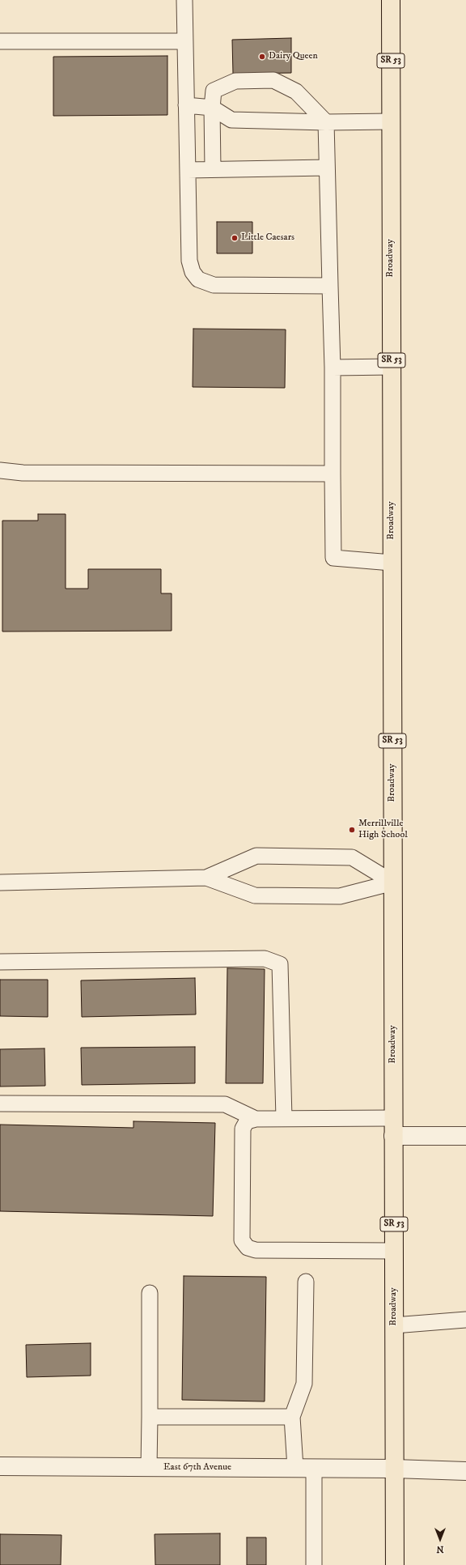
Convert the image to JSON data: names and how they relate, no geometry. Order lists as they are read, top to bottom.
{
  "streets": {
    "main road": ["SR 53", "Broadway"],
    "street": ["East 67th Avenue"]
  },
  "crossings": [
    ["Broadway", "East 67th Avenue"]
  ],
  "places": ["Dairy Queen", "Little Caesars", "Merrillville High School"],
  "north": "bottom"
}
